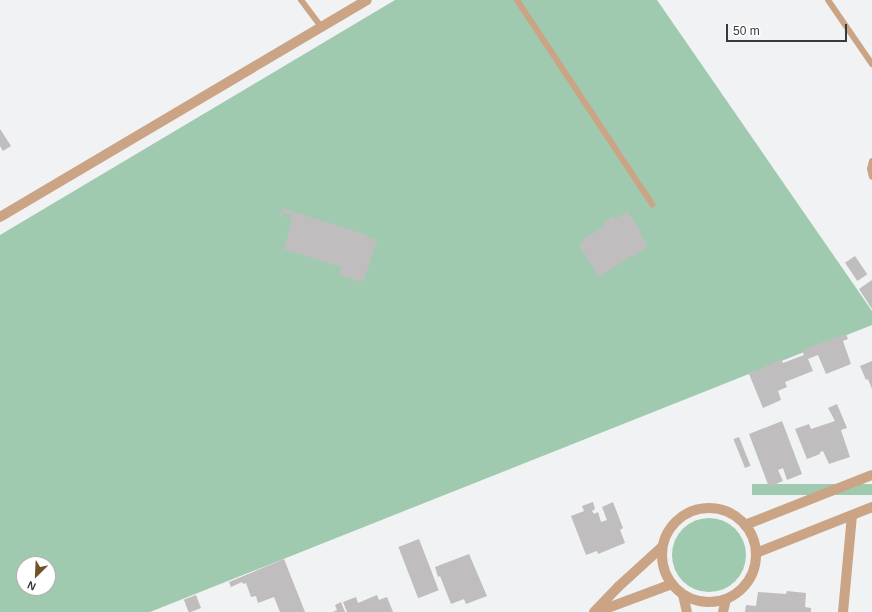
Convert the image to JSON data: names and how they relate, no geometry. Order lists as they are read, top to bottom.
{
  "scale_bar": "50 m",
  "north": "bottom left"
}
